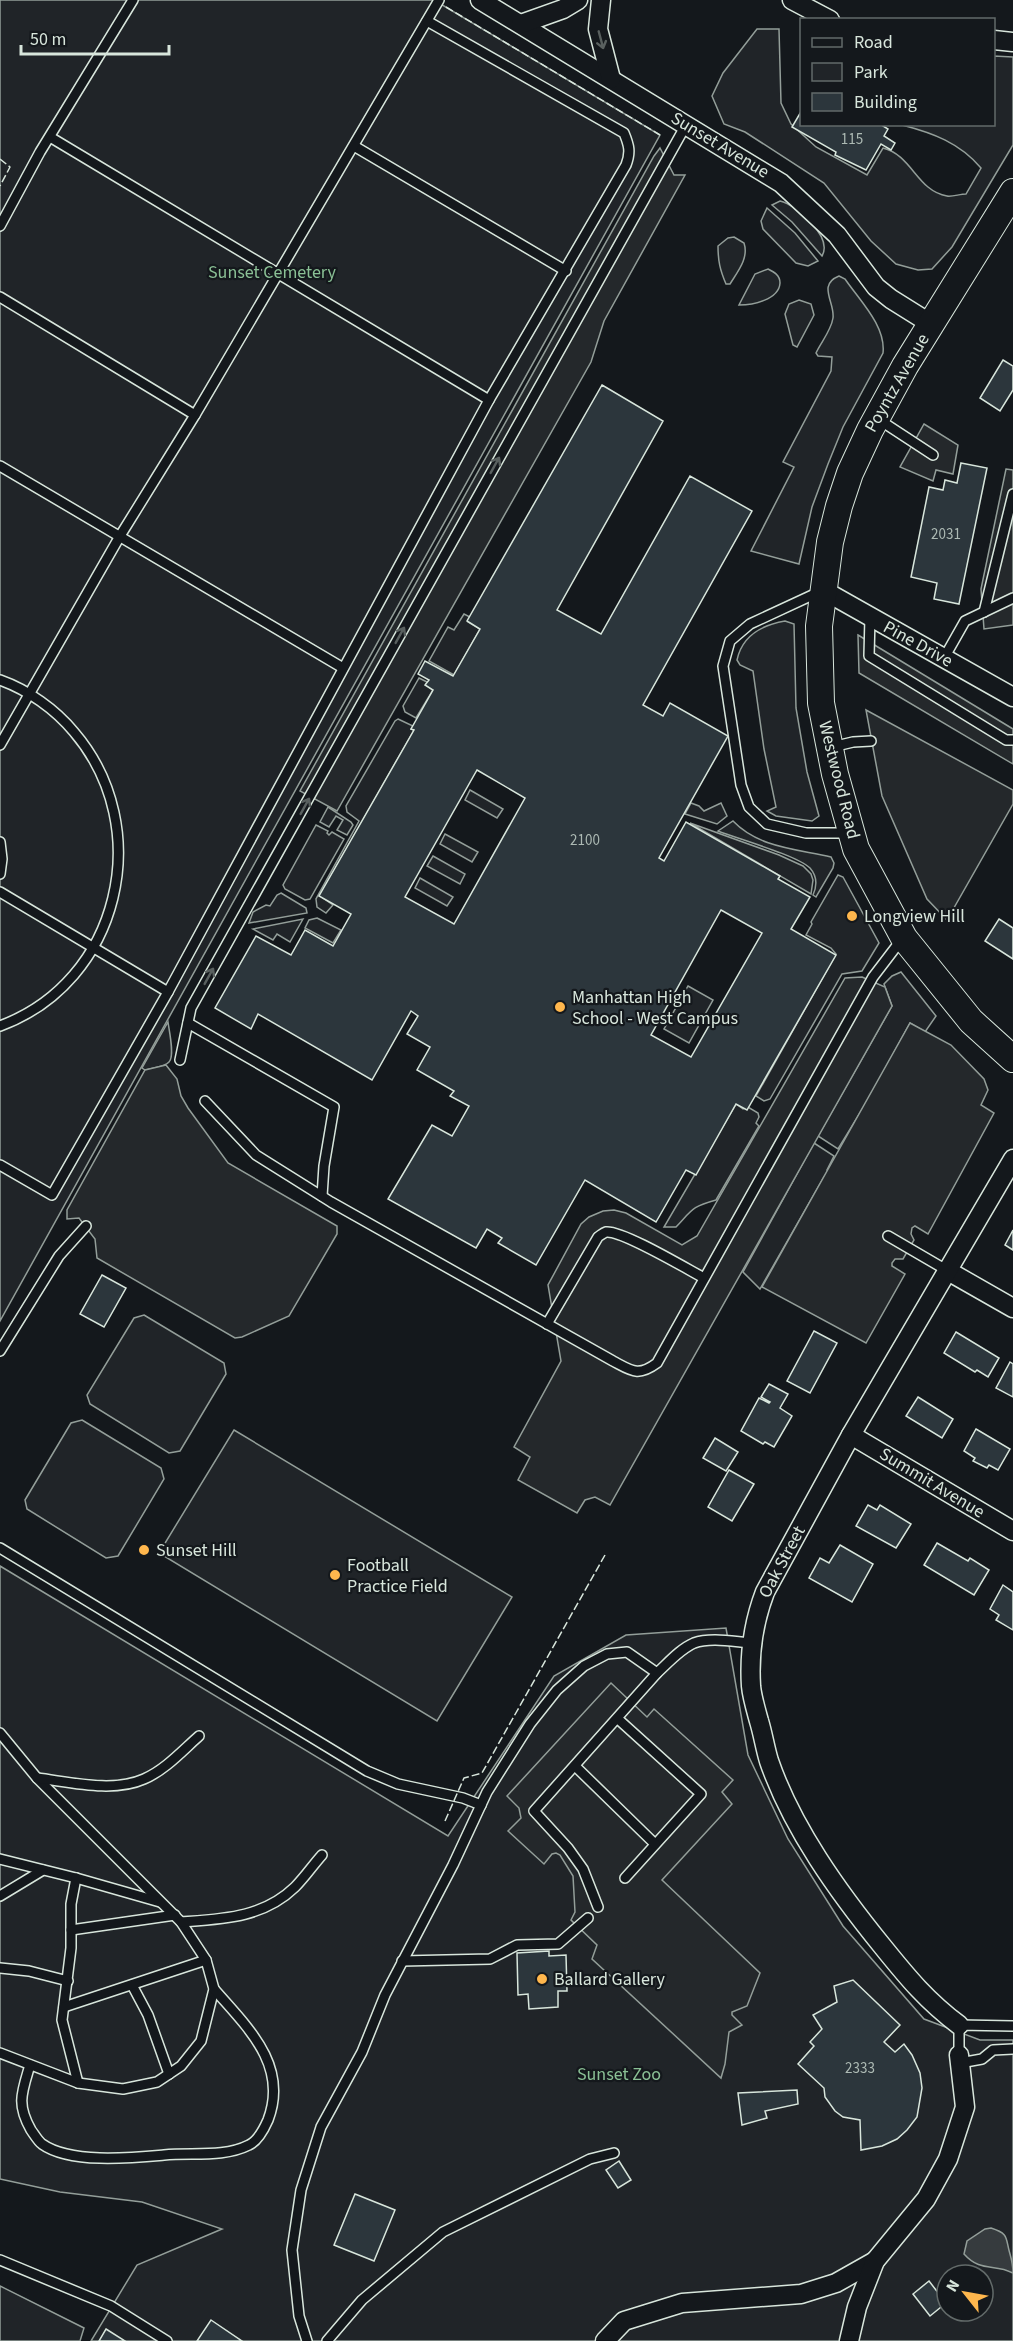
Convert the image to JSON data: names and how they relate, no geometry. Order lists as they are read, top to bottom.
{
  "streets": {
    "street": [
      "Sunset Avenue",
      "Poyntz Avenue",
      "Pine Drive",
      "Westwood Road",
      "Summit Avenue",
      "Oak Street"
    ]
  },
  "crossings": [
    ["Sunset Avenue", "Poyntz Avenue"],
    ["Poyntz Avenue", "Pine Drive"],
    ["Poyntz Avenue", "Westwood Road"],
    ["Pine Drive", "Westwood Road"],
    ["Summit Avenue", "Oak Street"]
  ],
  "parks": ["Sunset Cemetery", "Sunset Zoo"],
  "places": [
    "Longview Hill",
    "Manhattan High School - West Campus",
    "Sunset Hill",
    "Football Practice Field",
    "Ballard Gallery"
  ],
  "house_numbers": [
    "115",
    "2031",
    "2100",
    "2333"
  ],
  "legend": ["Road", "Park", "Building"],
  "scale_bar": "50 m",
  "north": "top left"
}
